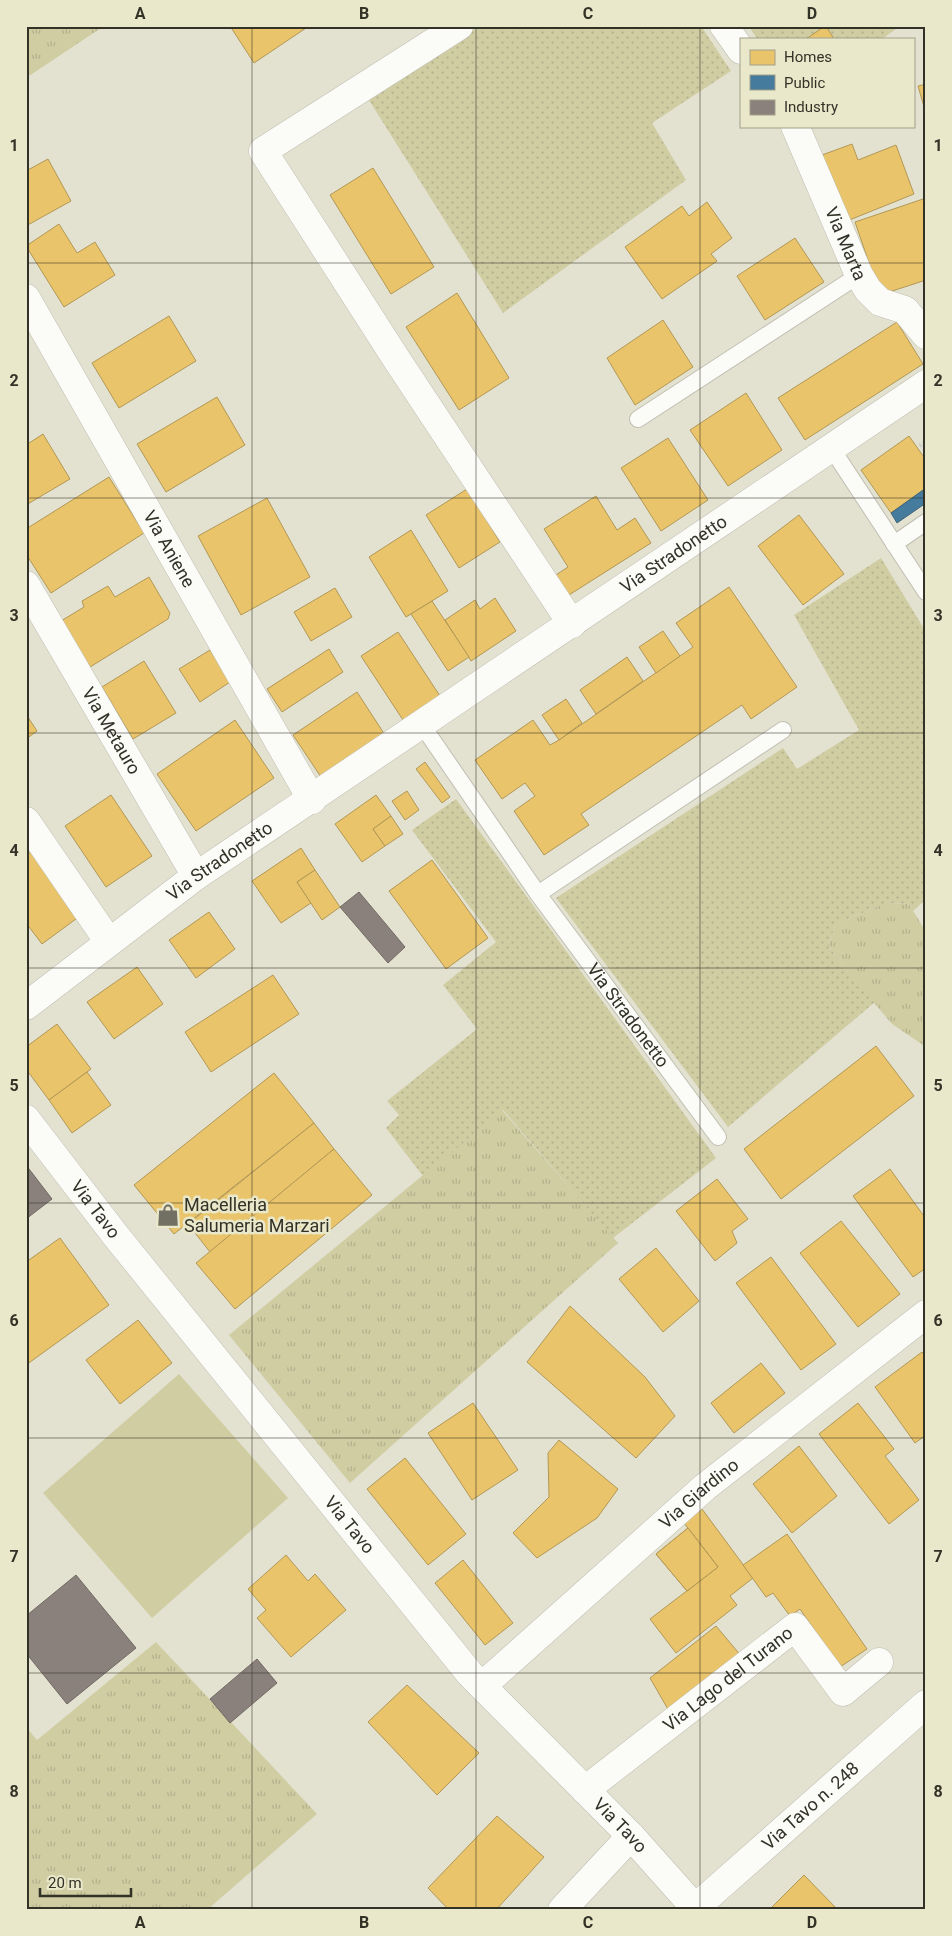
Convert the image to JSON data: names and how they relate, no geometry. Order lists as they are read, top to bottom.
{
  "streets": {
    "street": [
      "Via Marta",
      "Via Aniene",
      "Via Stradonetto",
      "Via Metauro",
      "Via Tavo",
      "Via Giardino",
      "Via Lago del Turano",
      "Via Tavo n. 248"
    ]
  },
  "crossings": [
    ["Via Aniene", "Via Stradonetto"],
    ["Via Stradonetto", "Via Metauro"],
    ["Via Tavo", "Via Giardino"],
    ["Via Tavo", "Via Lago del Turano"],
    ["Via Tavo", "Via Tavo n. 248"]
  ],
  "places": {
    "shop": ["Macelleria Salumeria Marzari"]
  },
  "legend": ["Homes", "Public", "Industry"],
  "scale_bar": "20 m",
  "grid": {
    "columns": [
      "A",
      "B",
      "C",
      "D"
    ],
    "rows": [
      "1",
      "2",
      "3",
      "4",
      "5",
      "6",
      "7",
      "8"
    ]
  }
}
